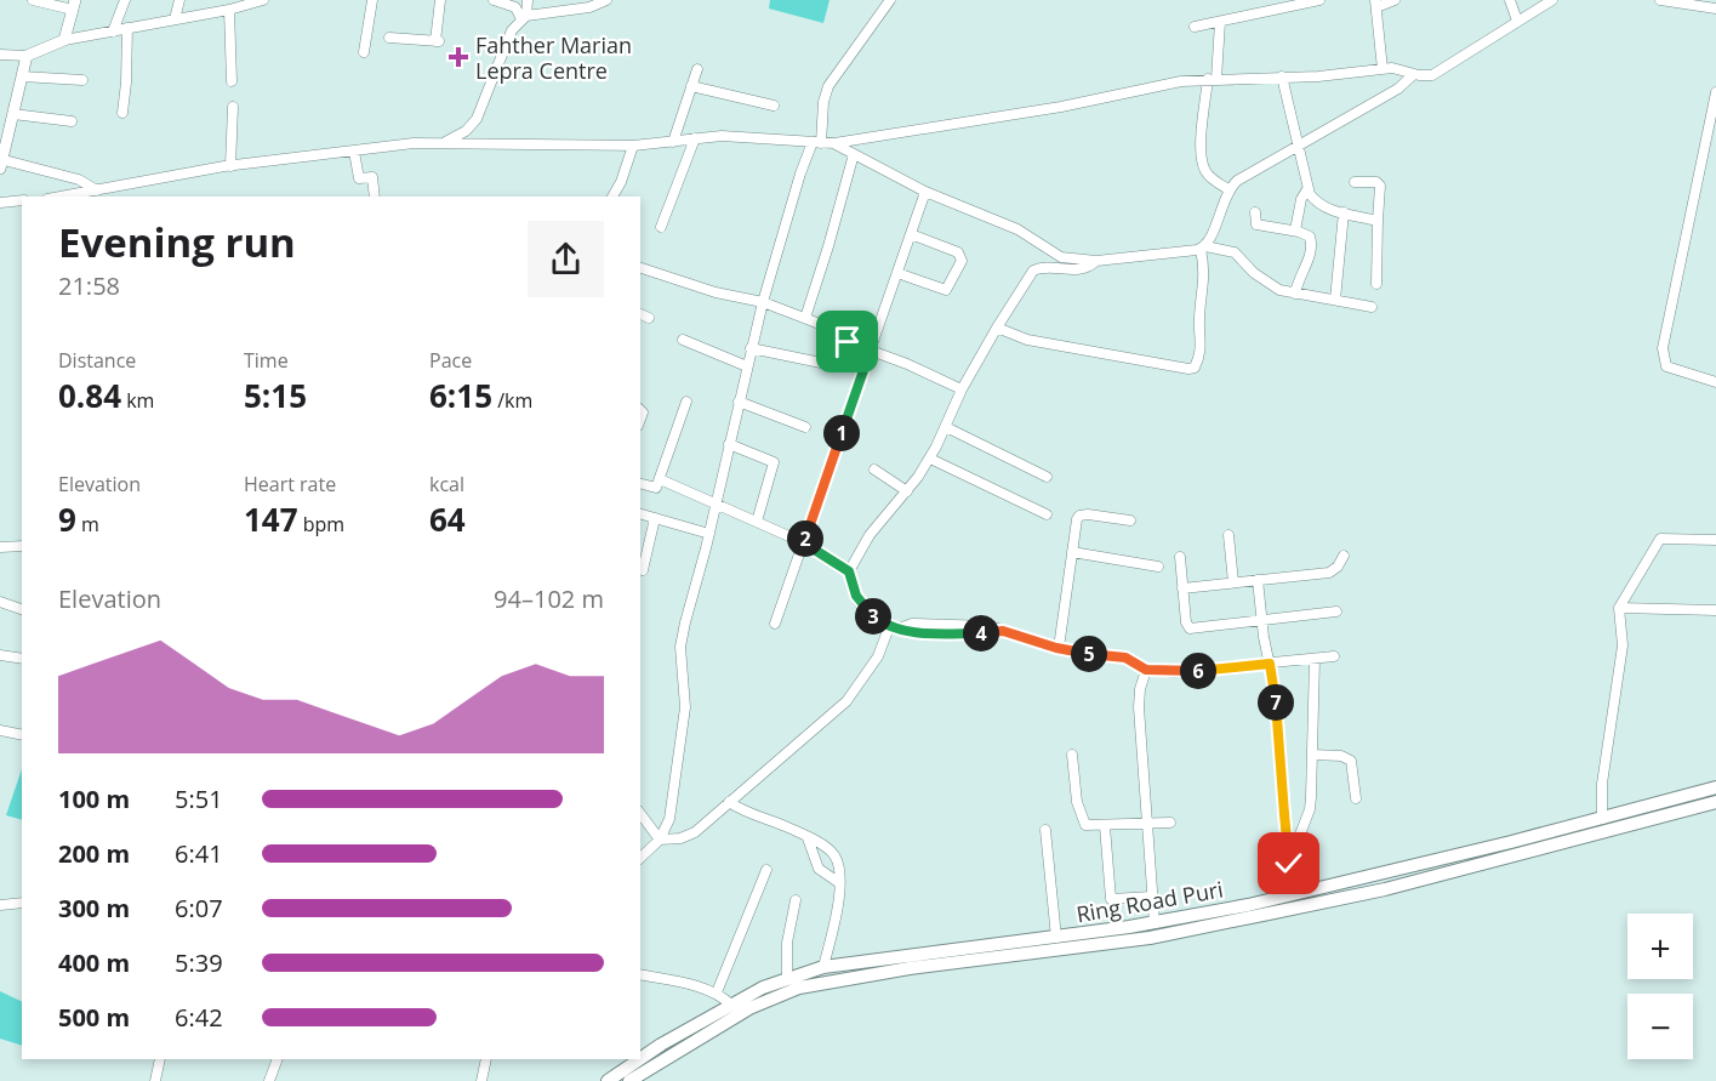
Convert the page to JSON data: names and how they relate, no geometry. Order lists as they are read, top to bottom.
{
  "streets": {
    "highway": ["Ring Road Puri"]
  },
  "places": {
    "health": ["Fahther Marian Lepra Centre"]
  },
  "page": {
    "heading": ["Evening run", "21:58"],
    "stats": [
      ["Distance", "0.84 km"],
      ["Time", "5:15"],
      ["Pace", "6:15 /km"],
      ["Elevation", "9 m"],
      ["Heart rate", "147 bpm"],
      ["kcal", "64"]
    ],
    "pins": [
      "1",
      "2",
      "3",
      "4",
      "5",
      "6",
      "7"
    ],
    "chart": ["Elevation", "94–102 m"],
    "list": [
      {
        "name": "100 m",
        "note": "5:51"
      },
      {
        "name": "200 m",
        "note": "6:41"
      },
      {
        "name": "300 m",
        "note": "6:07"
      },
      {
        "name": "400 m",
        "note": "5:39"
      },
      {
        "name": "500 m",
        "note": "6:42"
      }
    ],
    "map_buttons": ["+", "−"]
  }
}
